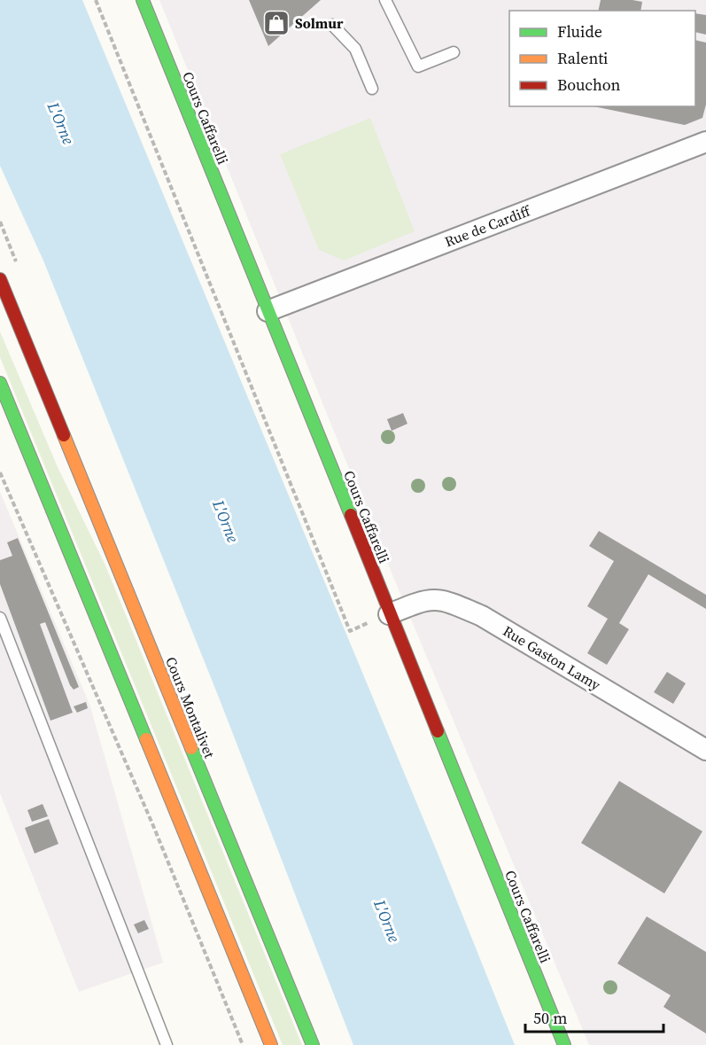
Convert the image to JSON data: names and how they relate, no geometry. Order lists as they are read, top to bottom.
{
  "streets": {
    "main road": ["Cours Caffarelli", "Cours Montalivet"],
    "street": ["Rue de Cardiff", "Rue Gaston Lamy"]
  },
  "crossings": [
    ["Cours Caffarelli", "Rue de Cardiff"],
    ["Cours Caffarelli", "Rue Gaston Lamy"]
  ],
  "water": ["L'Orne"],
  "places": {
    "shop": ["Solmur"]
  },
  "legend": ["Fluide", "Ralenti", "Bouchon"],
  "scale_bar": "50 m"
}
